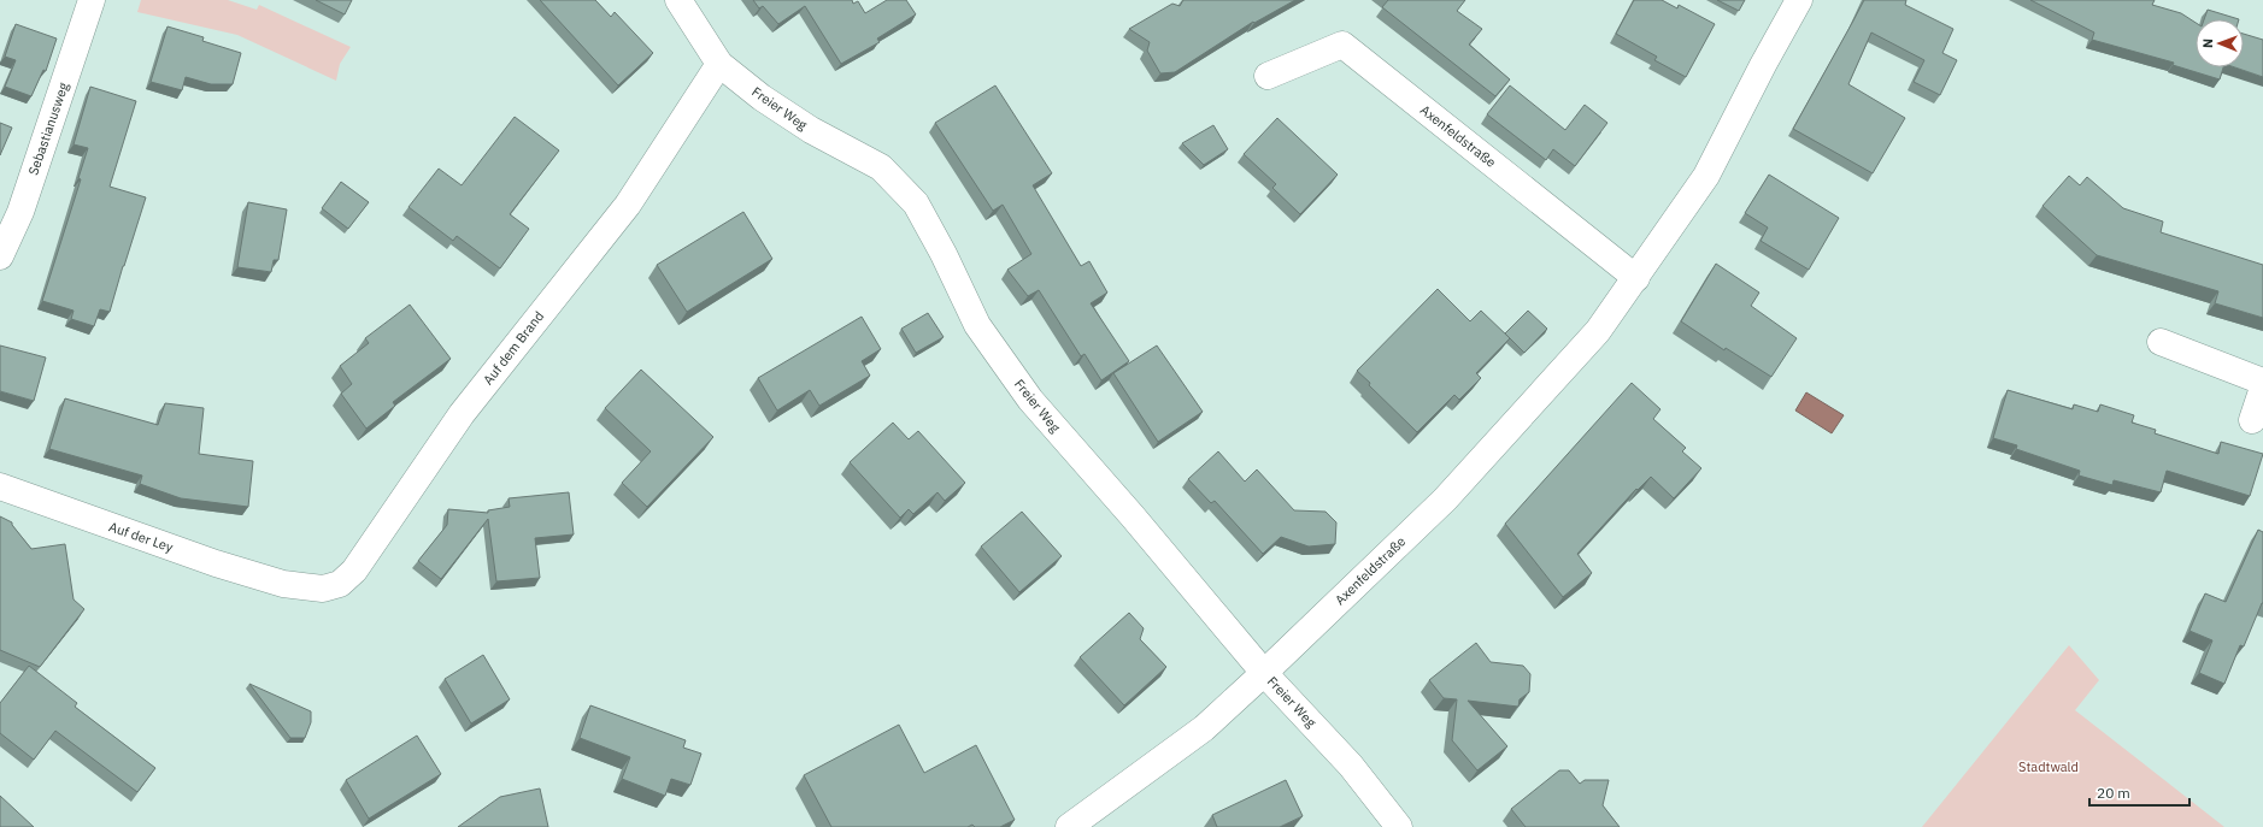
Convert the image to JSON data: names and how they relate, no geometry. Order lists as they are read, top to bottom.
{
  "streets": {
    "street": [
      "Freier Weg",
      "Sebastianusweg",
      "Axenfeldstraße",
      "Auf dem Brand",
      "Auf der Ley"
    ]
  },
  "crossings": [
    ["Freier Weg", "Axenfeldstraße"],
    ["Freier Weg", "Auf dem Brand"],
    ["Auf dem Brand", "Auf der Ley"]
  ],
  "parks": ["Stadtwald"],
  "scale_bar": "20 m",
  "north": "left"
}
